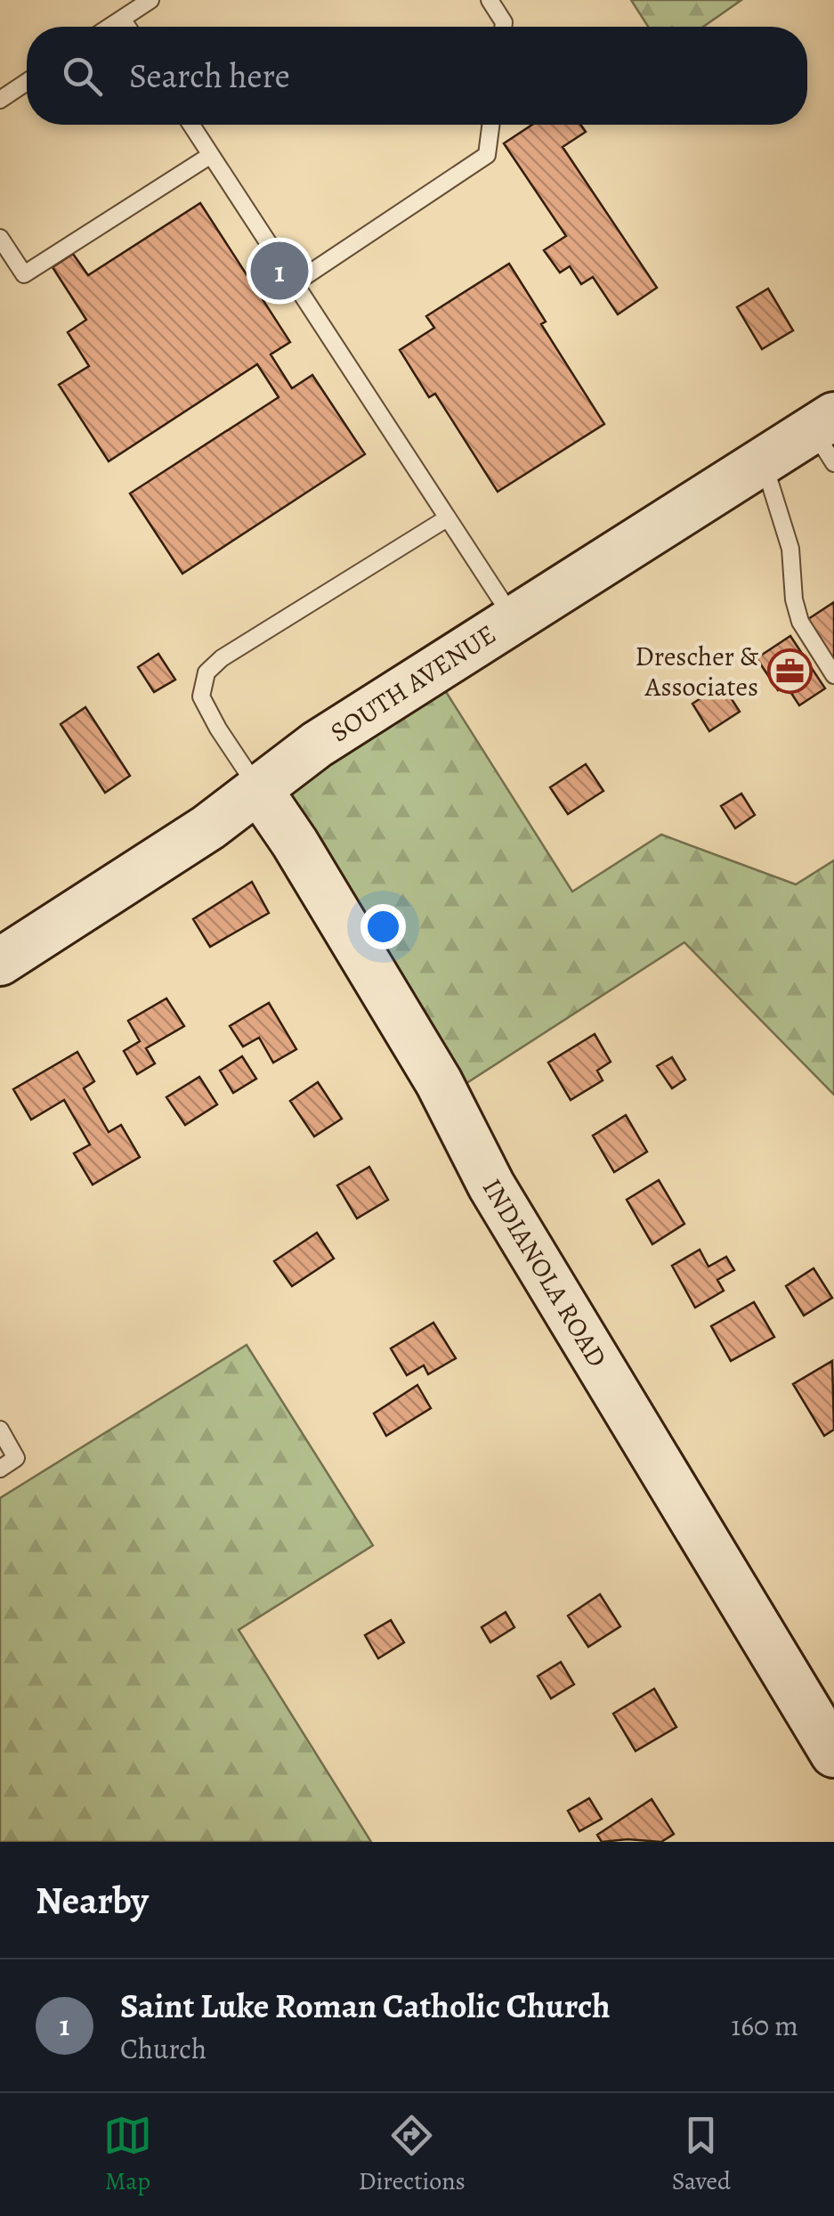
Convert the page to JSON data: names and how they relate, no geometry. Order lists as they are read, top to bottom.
{
  "streets": {
    "street": ["SOUTH AVENUE", "INDIANOLA ROAD"]
  },
  "crossings": [
    ["SOUTH AVENUE", "INDIANOLA ROAD"]
  ],
  "places": {
    "office": ["Drescher & Associates"]
  },
  "page": {
    "search": "Search here",
    "pins": "1",
    "heading": "Nearby",
    "list": [
      {
        "mark": "1",
        "name": "Saint Luke Roman Catholic Church",
        "note": "Church",
        "value": "160 m"
      }
    ],
    "nav": ["Map", "Directions", "Saved"]
  }
}
